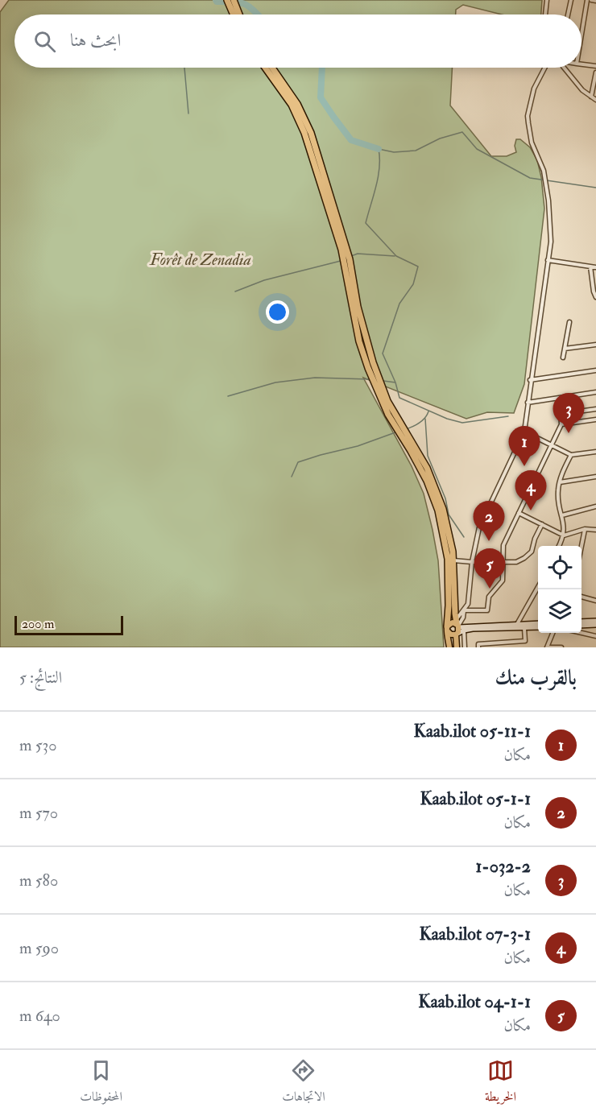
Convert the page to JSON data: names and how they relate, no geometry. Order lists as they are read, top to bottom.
{
  "parks": ["Forêt de Zenadia"],
  "scale_bar": "200 m",
  "page": {
    "search": "ابحث هنا",
    "pins": [
      "3",
      "1",
      "4",
      "2",
      "5"
    ],
    "scale": "200 m",
    "heading": ["بالقرب منك", "النتائج: 5"],
    "list": [
      {
        "mark": "1",
        "name": "1-Kaab.ilot 05-11",
        "note": "مكان",
        "value": "530 m"
      },
      {
        "mark": "2",
        "name": "1-Kaab.ilot 05-1",
        "note": "مكان",
        "value": "570 m"
      },
      {
        "mark": "3",
        "name": "1-032-2",
        "note": "مكان",
        "value": "580 m"
      },
      {
        "mark": "4",
        "name": "1-Kaab.ilot 07-3",
        "note": "مكان",
        "value": "590 m"
      },
      {
        "mark": "5",
        "name": "1-Kaab.ilot 04-1",
        "note": "مكان",
        "value": "640 m"
      }
    ],
    "nav": ["الخريطة", "الاتجاهات", "المحفوظات"]
  }
}
